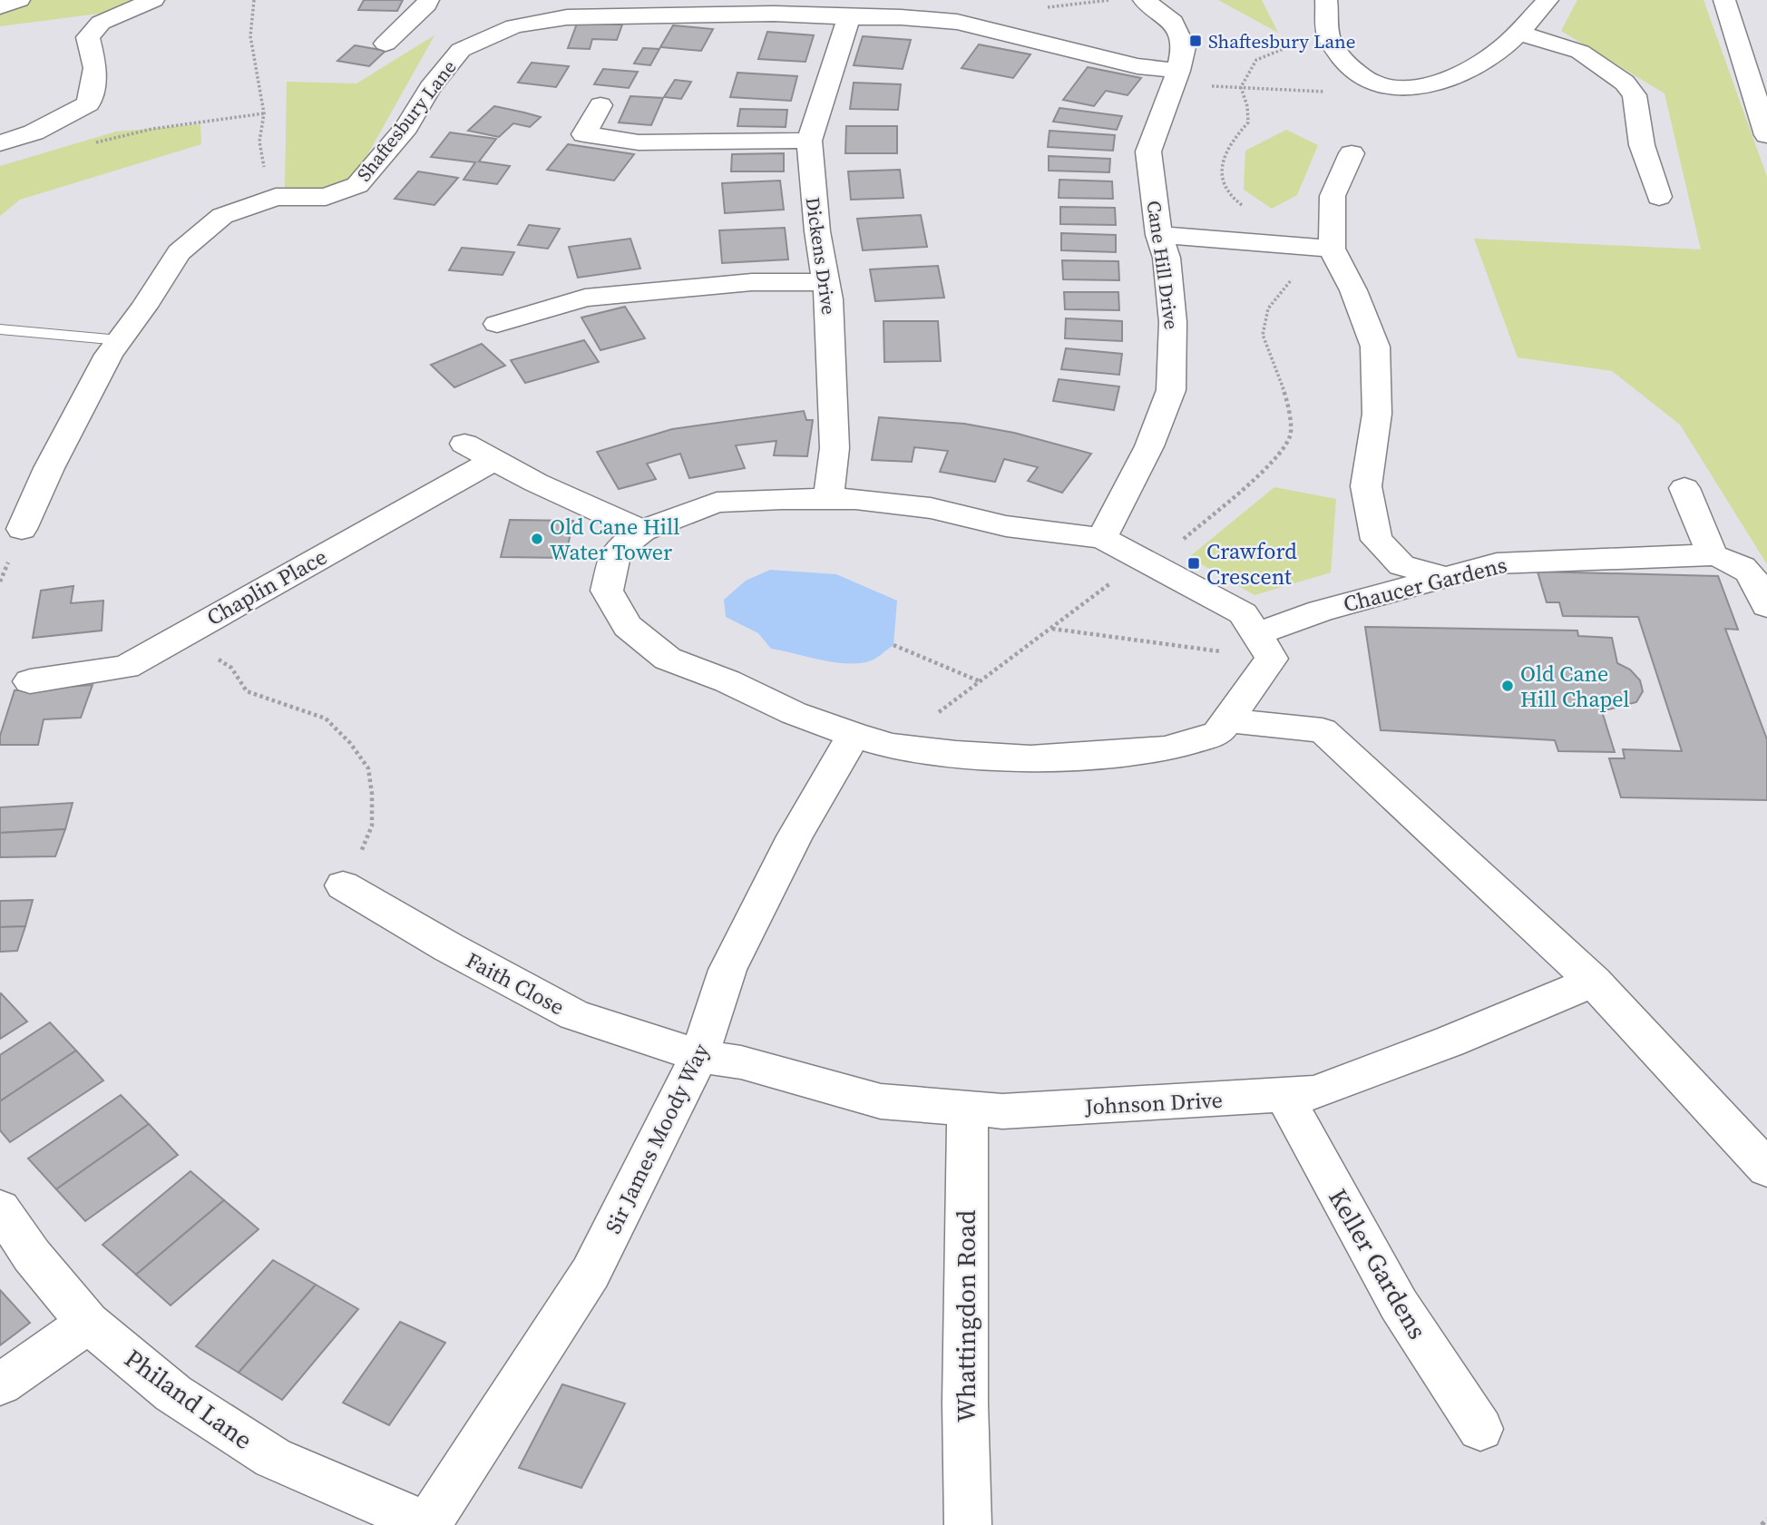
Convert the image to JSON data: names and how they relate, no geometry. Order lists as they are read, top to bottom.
{
  "streets": {
    "street": [
      "Shaftesbury Lane",
      "Dickens Drive",
      "Cane Hill Drive",
      "Chaucer Gardens",
      "Chaplin Place",
      "Faith Close",
      "Johnson Drive",
      "Sir James Moody Way",
      "Keller Gardens",
      "Whattingdon Road",
      "Philand Lane"
    ]
  },
  "crossings": [
    ["Shaftesbury Lane", "Dickens Drive"],
    ["Shaftesbury Lane", "Cane Hill Drive"],
    ["Faith Close", "Johnson Drive"],
    ["Faith Close", "Sir James Moody Way"],
    ["Johnson Drive", "Sir James Moody Way"],
    ["Johnson Drive", "Keller Gardens"],
    ["Johnson Drive", "Whattingdon Road"],
    ["Sir James Moody Way", "Philand Lane"]
  ],
  "places": {
    "transit": ["Shaftesbury Lane", "Crawford Crescent"],
    "other": ["Old Cane Hill Water Tower", "Old Cane Hill Chapel"]
  }
}
